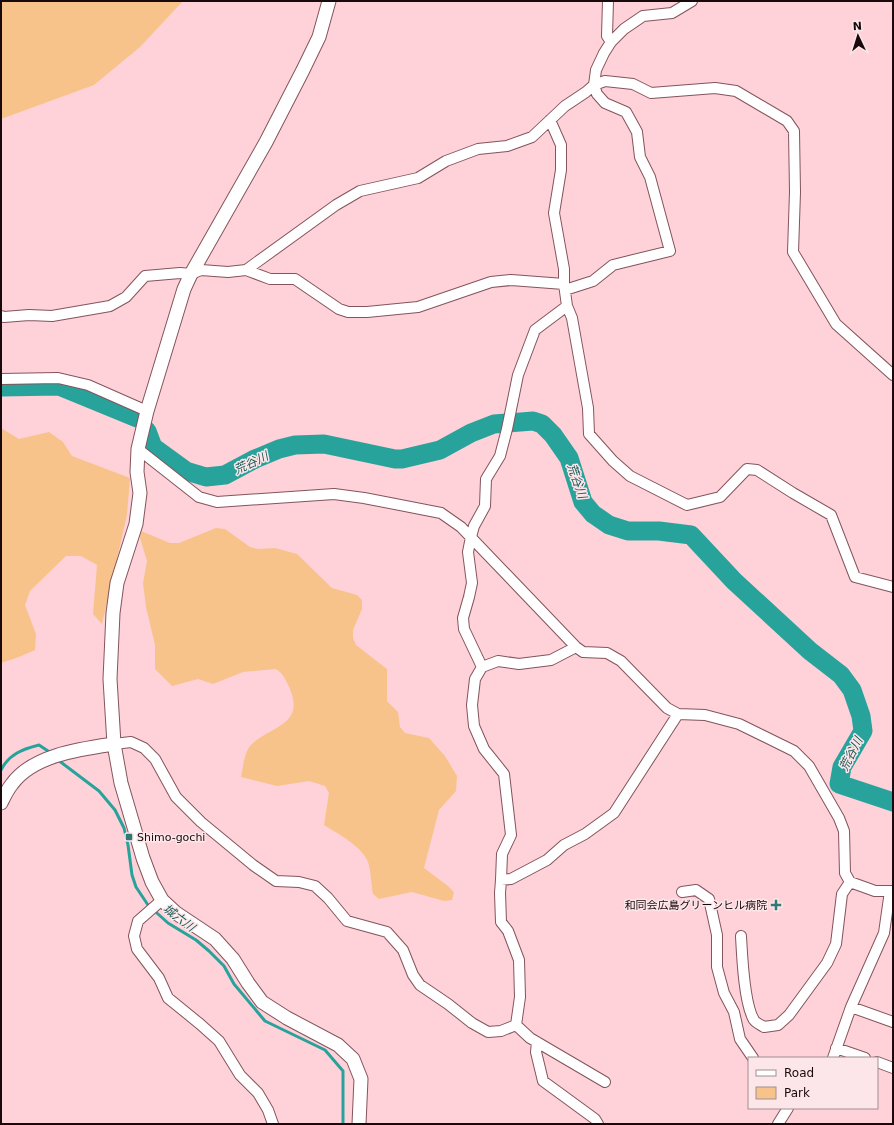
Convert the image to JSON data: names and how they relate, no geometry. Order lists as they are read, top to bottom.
{
  "water": ["荒谷川", "城六川"],
  "places": {
    "transit": ["Shimo-gochi"],
    "health": ["和同会広島グリーンヒル病院"]
  },
  "legend": ["Road", "Park"],
  "north": "top"
}
